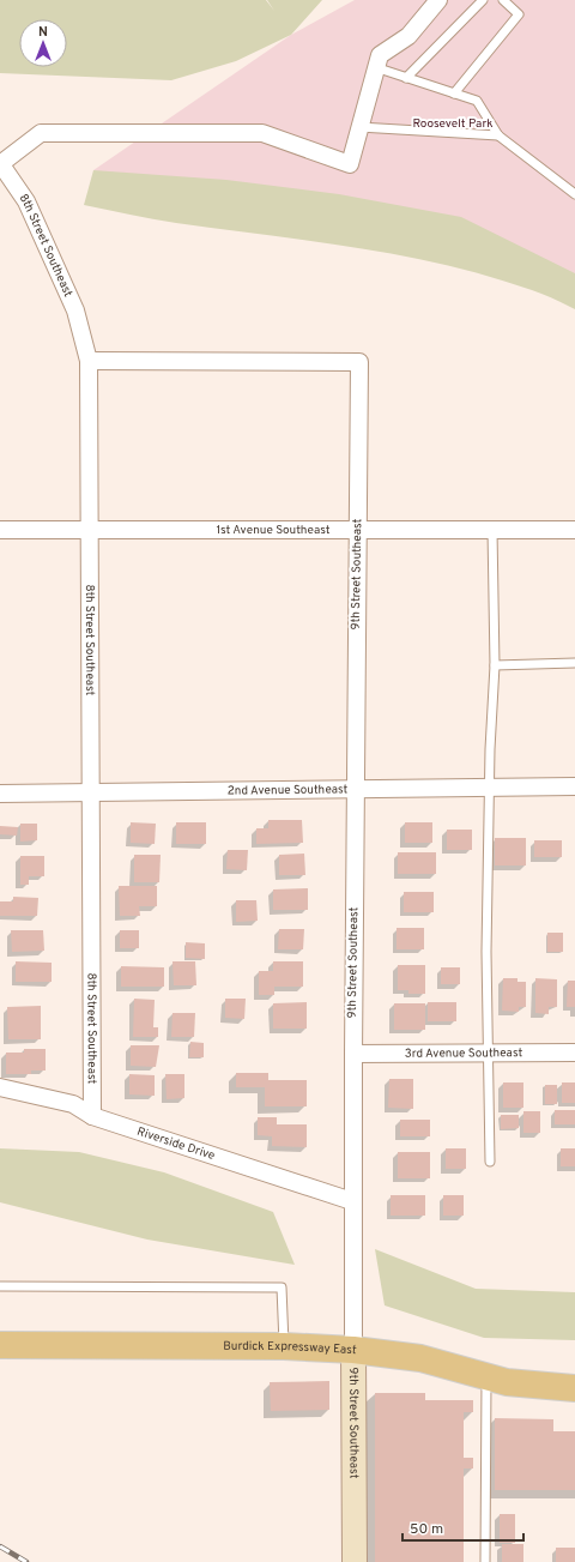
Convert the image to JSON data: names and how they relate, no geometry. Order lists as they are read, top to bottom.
{
  "streets": {
    "main road": ["Burdick Expressway East"],
    "street": [
      "8th Street Southeast",
      "1st Avenue Southeast",
      "9th Street Southeast",
      "2nd Avenue Southeast",
      "3rd Avenue Southeast",
      "Riverside Drive"
    ]
  },
  "crossings": [
    ["8th Street Southeast", "1st Avenue Southeast"],
    ["8th Street Southeast", "9th Street Southeast"],
    ["8th Street Southeast", "2nd Avenue Southeast"],
    ["8th Street Southeast", "Riverside Drive"],
    ["1st Avenue Southeast", "9th Street Southeast"],
    ["9th Street Southeast", "2nd Avenue Southeast"],
    ["9th Street Southeast", "3rd Avenue Southeast"],
    ["9th Street Southeast", "Riverside Drive"],
    ["9th Street Southeast", "Burdick Expressway East"]
  ],
  "parks": ["Roosevelt Park"],
  "scale_bar": "50 m",
  "north": "top"
}
